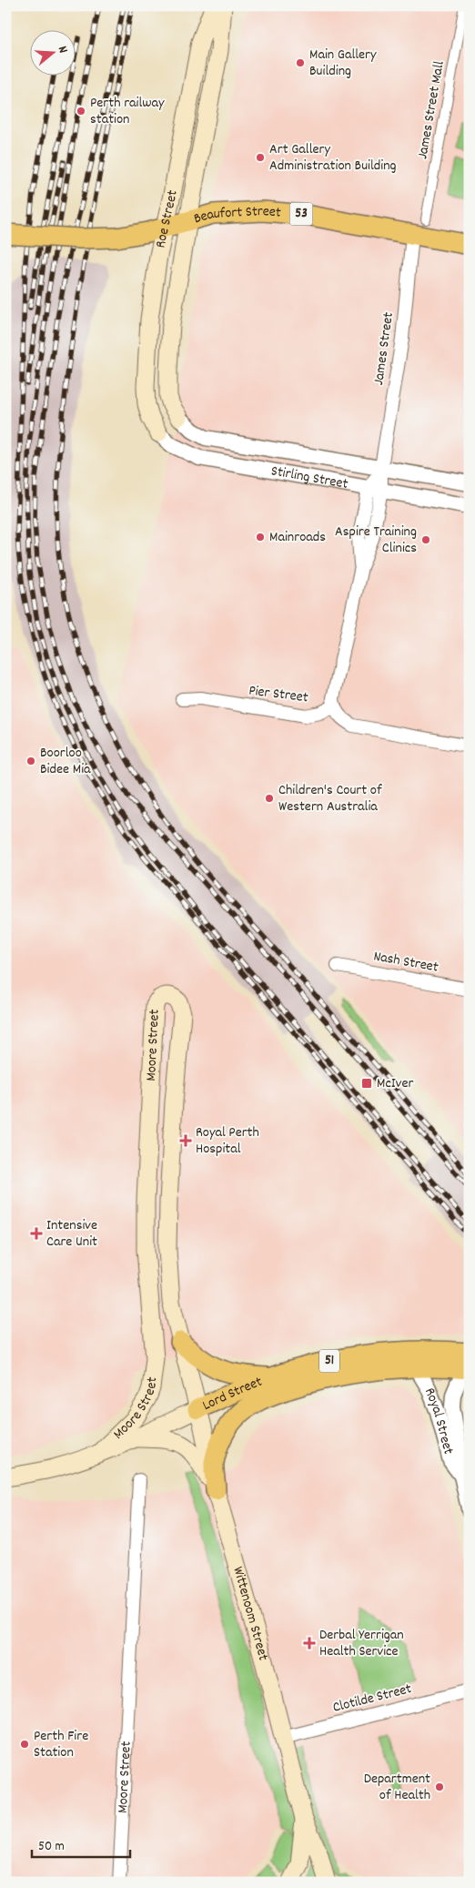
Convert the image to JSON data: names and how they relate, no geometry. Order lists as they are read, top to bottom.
{
  "streets": {
    "main road": [
      "53",
      "Beaufort Street",
      "Roe Street",
      "Moore Street",
      "51",
      "Lord Street",
      "Wittenoom Street"
    ],
    "street": [
      "James Street Mall",
      "James Street",
      "Stirling Street",
      "Pier Street",
      "Nash Street",
      "Royal Street",
      "Clotilde Street"
    ]
  },
  "crossings": [
    ["Beaufort Street", "Roe Street"],
    ["Beaufort Street", "James Street"],
    ["Roe Street", "Stirling Street"],
    ["James Street", "Stirling Street"],
    ["James Street", "Pier Street"],
    ["Moore Street", "Lord Street"],
    ["Moore Street", "Wittenoom Street"],
    ["Lord Street", "Royal Street"],
    ["Lord Street", "Wittenoom Street"],
    ["Wittenoom Street", "Clotilde Street"]
  ],
  "places": {
    "other": [
      "Main Gallery Building",
      "Perth railway station",
      "Art Gallery Administration Building",
      "Mainroads",
      "Aspire Training Clinics",
      "Boorloo Bidee Mia",
      "Children's Court of Western Australia",
      "Perth Fire Station",
      "Department of Health"
    ],
    "transit": ["McIver"],
    "health": ["Royal Perth Hospital", "Intensive Care Unit", "Derbal Yerrigan Health Service"]
  },
  "scale_bar": "50 m",
  "north": "right"
}
